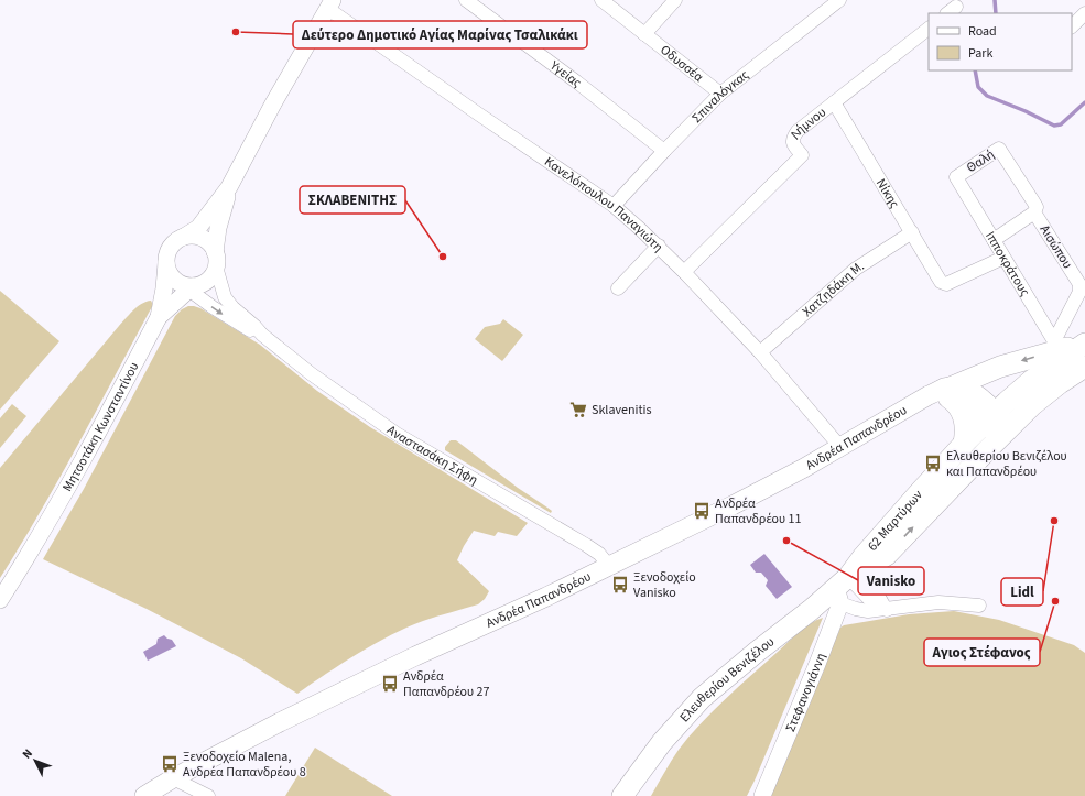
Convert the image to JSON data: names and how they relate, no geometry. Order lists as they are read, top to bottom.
{
  "streets": {
    "main road": ["Ανδρέα Παπανδρέου", "62 Μαρτύρων", "Ελευθερίου Βενιζέλου"],
    "street": [
      "Οδυσσέα",
      "Υγείας",
      "Σπιναλόγκας",
      "Λήμνου",
      "Θαλή",
      "Νίκης",
      "Κανελόπουλου Παναγιώτη",
      "Αισώπου",
      "Ιπποκράτους",
      "Χατζηδάκη Μ.",
      "Μητσοτάκη Κωνσταντίνου",
      "Αναστασάκη Σήφη",
      "Στεφανογιάννη"
    ]
  },
  "crossings": [
    ["Οδυσσέα", "Σπιναλόγκας"],
    ["Υγείας", "Σπιναλόγκας"],
    ["Σπιναλόγκας", "Κανελόπουλου Παναγιώτη"],
    ["Λήμνου", "Νίκης"],
    ["Λήμνου", "Κανελόπουλου Παναγιώτη"],
    ["Θαλή", "Αισώπου"],
    ["Θαλή", "Ιπποκράτους"],
    ["Νίκης", "Ιπποκράτους"],
    ["Νίκης", "Χατζηδάκη Μ."],
    ["Κανελόπουλου Παναγιώτη", "Χατζηδάκη Μ."],
    ["Κανελόπουλου Παναγιώτη", "Ανδρέα Παπανδρέου"],
    ["Αισώπου", "Ιπποκράτους"],
    ["Ανδρέα Παπανδρέου", "Αναστασάκη Σήφη"],
    ["62 Μαρτύρων", "Ελευθερίου Βενιζέλου"],
    ["62 Μαρτύρων", "Στεφανογιάννη"],
    ["Ελευθερίου Βενιζέλου", "Στεφανογιάννη"]
  ],
  "places": {
    "other": [
      "Δεύτερο Δημοτικό Αγίας Μαρίνας Τσαλικάκι",
      "ΣΚΛΑΒΕΝΙΤΗΣ",
      "Lidl",
      "Vanisko",
      "Αγιος Στέφανος"
    ],
    "supermarket": ["Sklavenitis"],
    "bus stop": [
      "Ελευθερίου Βενιζέλου και Παπανδρέου",
      "Ανδρέα Παπανδρέου 11",
      "Ξενοδοχείο Vanisko",
      "Ανδρέα Παπανδρέου 27",
      "Ξενοδοχείο Malena, Ανδρέα Παπανδρέου 8"
    ]
  },
  "legend": ["Road", "Park"],
  "north": "top left"
}
